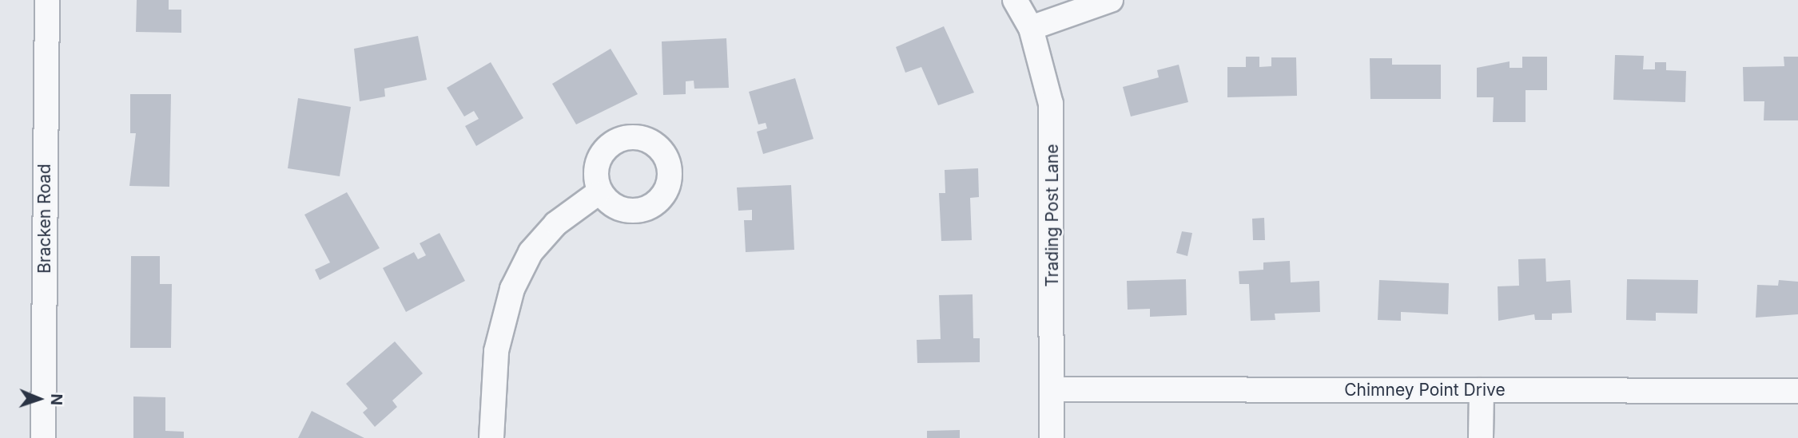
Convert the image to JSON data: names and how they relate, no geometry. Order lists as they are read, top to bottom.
{
  "streets": {
    "street": ["Trading Post Lane", "Bracken Road", "Chimney Point Drive"]
  },
  "crossings": [
    ["Trading Post Lane", "Chimney Point Drive"]
  ],
  "north": "right"
}
